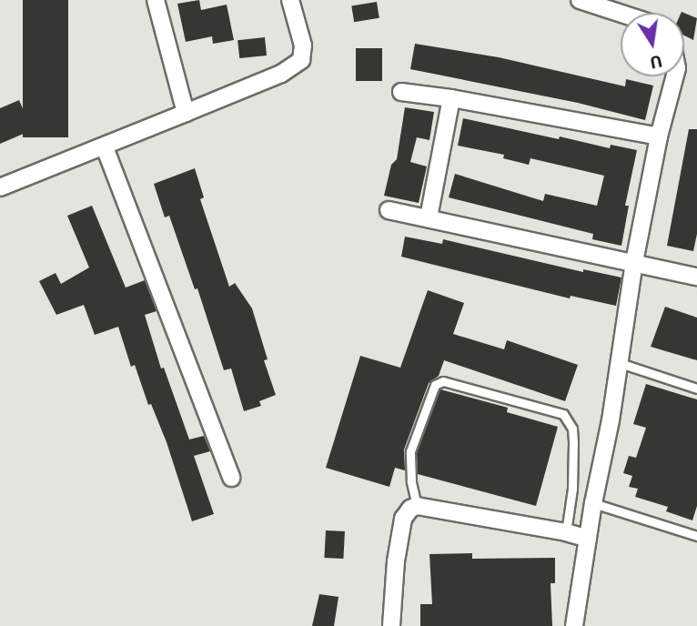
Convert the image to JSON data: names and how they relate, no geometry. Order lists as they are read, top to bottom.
{
  "north": "bottom"
}
